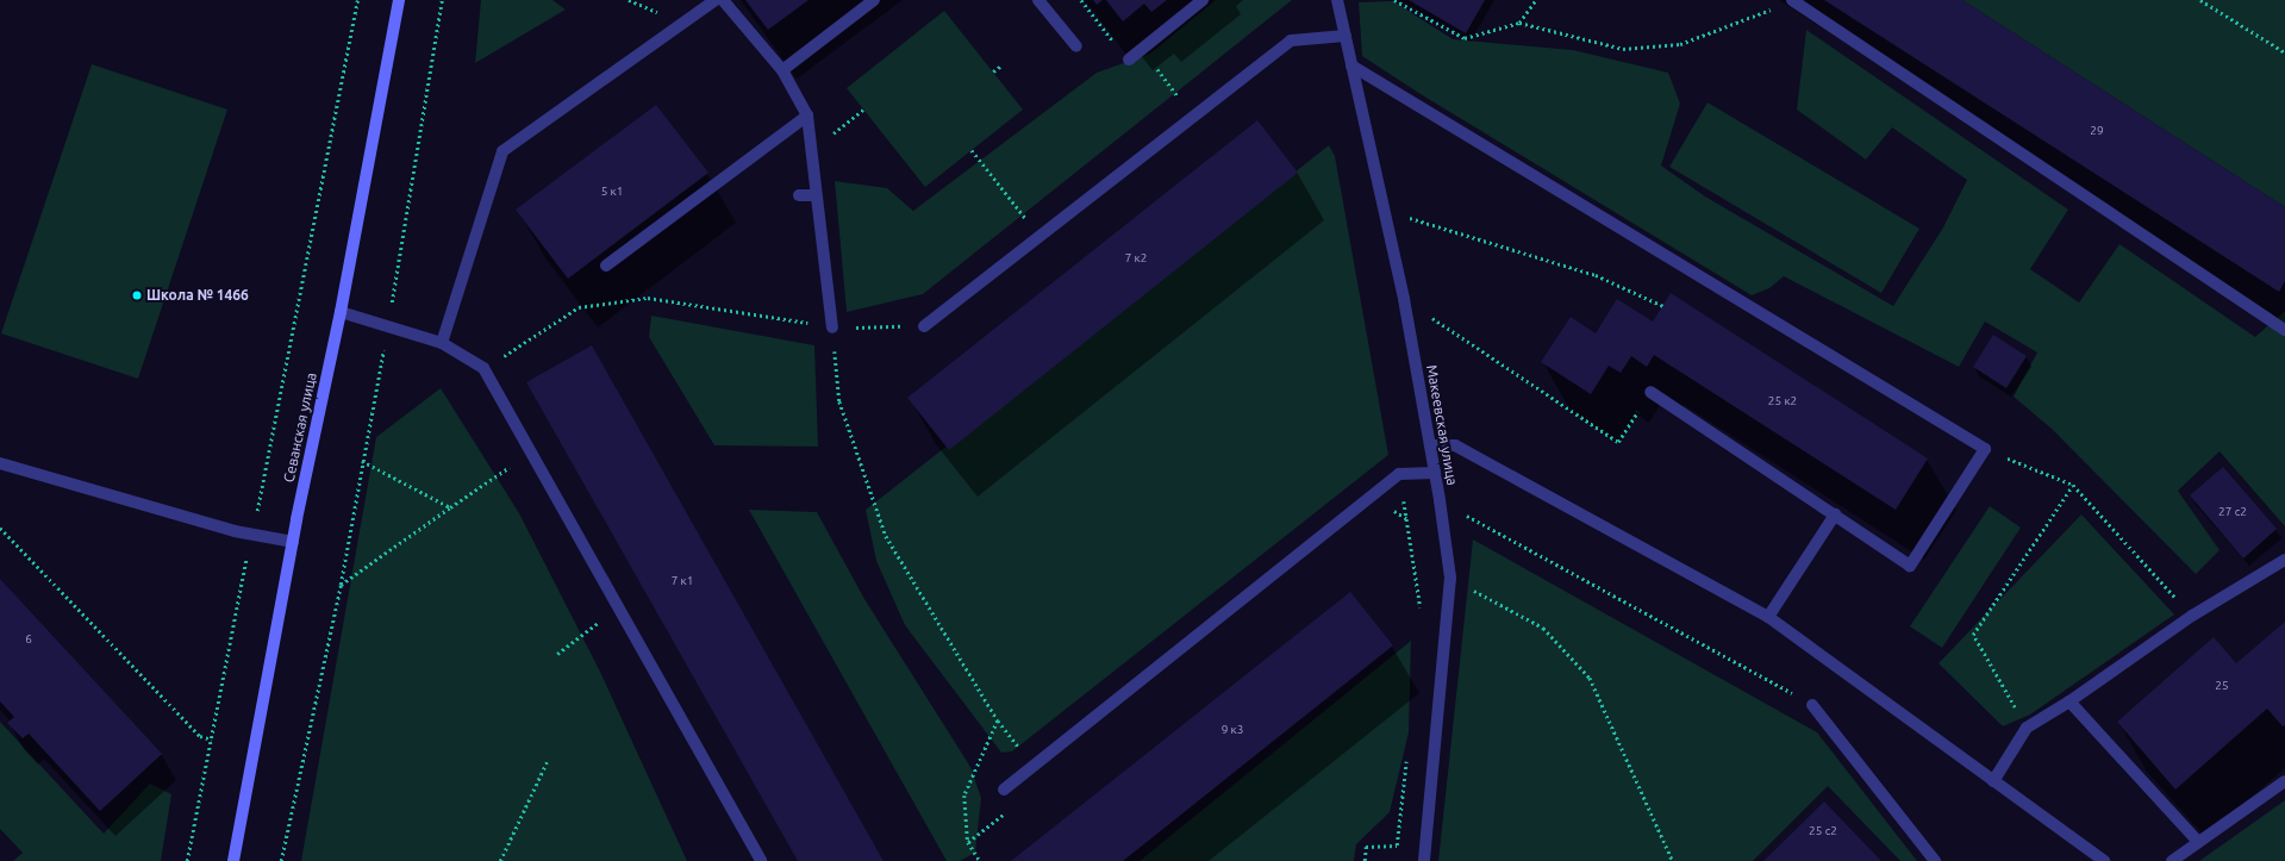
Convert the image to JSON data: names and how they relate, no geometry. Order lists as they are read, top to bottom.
{
  "streets": {
    "street": ["Макеевская улица", "Севанская улица"]
  },
  "places": ["Школа № 1466"],
  "house_numbers": [
    "29",
    "5 к1",
    "7 к2",
    "25 к2",
    "27 с2",
    "7 к1",
    "6",
    "25",
    "9 к3",
    "25 с2"
  ]
}
